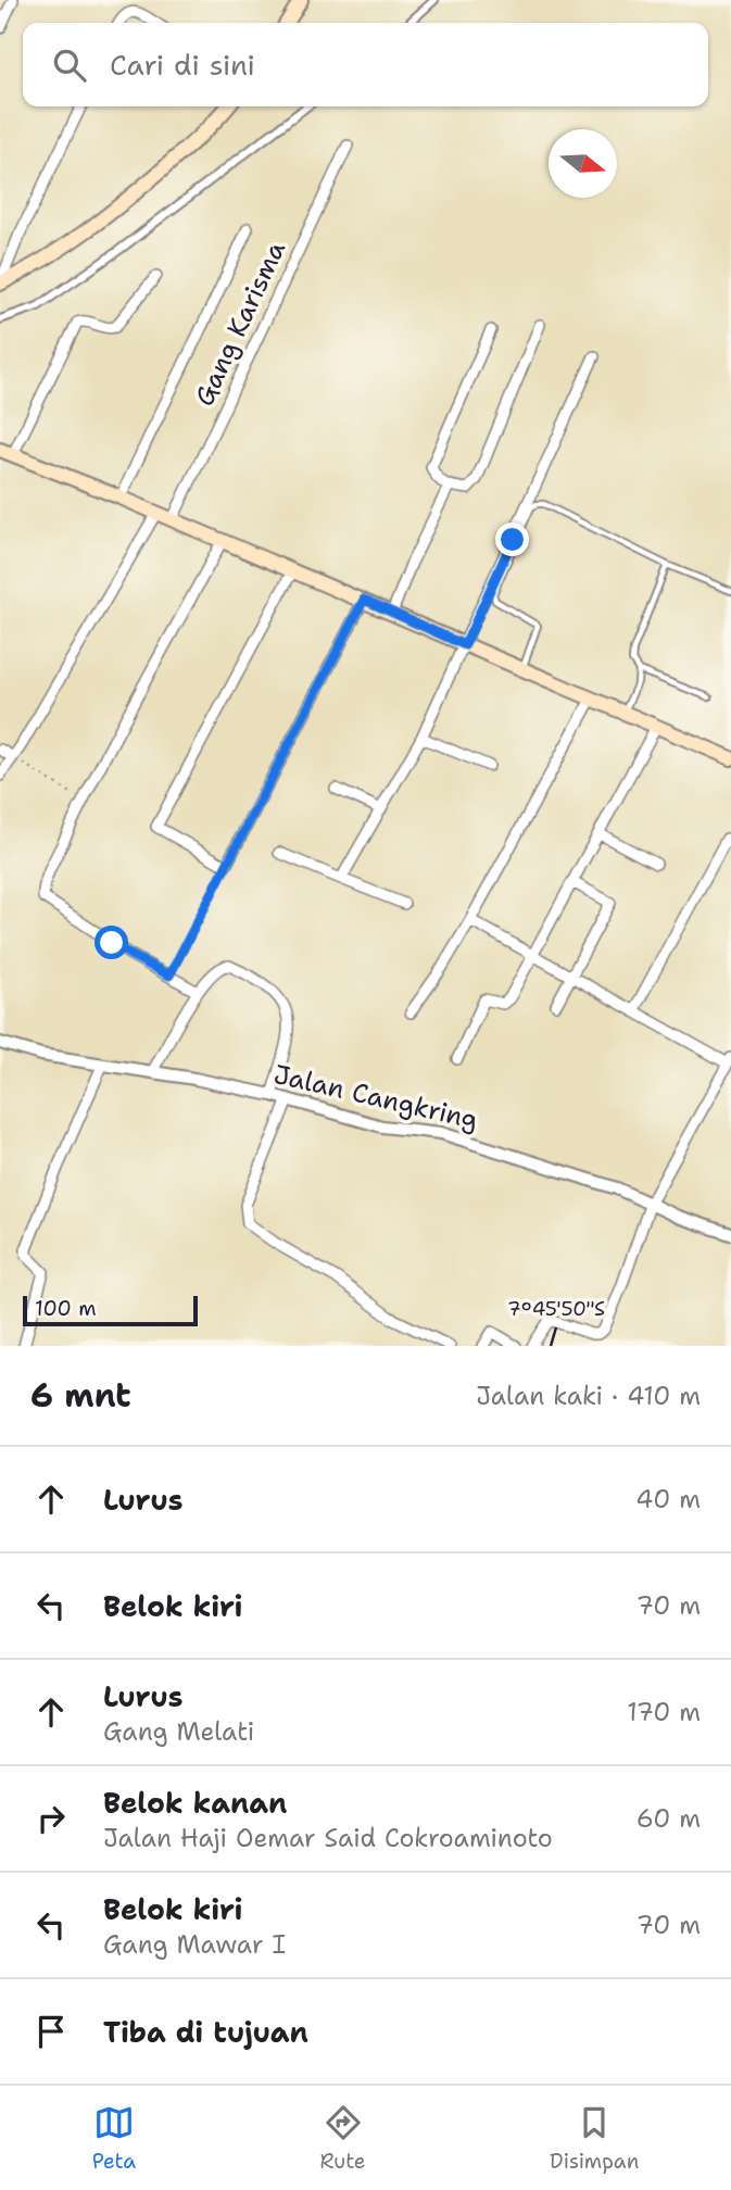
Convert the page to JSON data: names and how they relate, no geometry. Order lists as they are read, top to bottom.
{
  "streets": {
    "street": ["Gang Karisma", "Jalan Cangkring"]
  },
  "scale_bar": "100 m",
  "north": "right",
  "page": {
    "search": "Cari di sini",
    "scale": "100 m",
    "heading": ["6 mnt", "Jalan kaki · 410 m"],
    "list": [
      ["Lurus", "40 m"],
      ["Belok kiri", "70 m"],
      ["Lurus", "Gang Melati", "170 m"],
      ["Belok kanan", "Jalan Haji Oemar Said Cokroaminoto", "60 m"],
      ["Belok kiri", "Gang Mawar I", "70 m"],
      "Tiba di tujuan"
    ],
    "nav": ["Peta", "Rute", "Disimpan"]
  },
  "coordinates": ["7°45'50\"S"]
}
